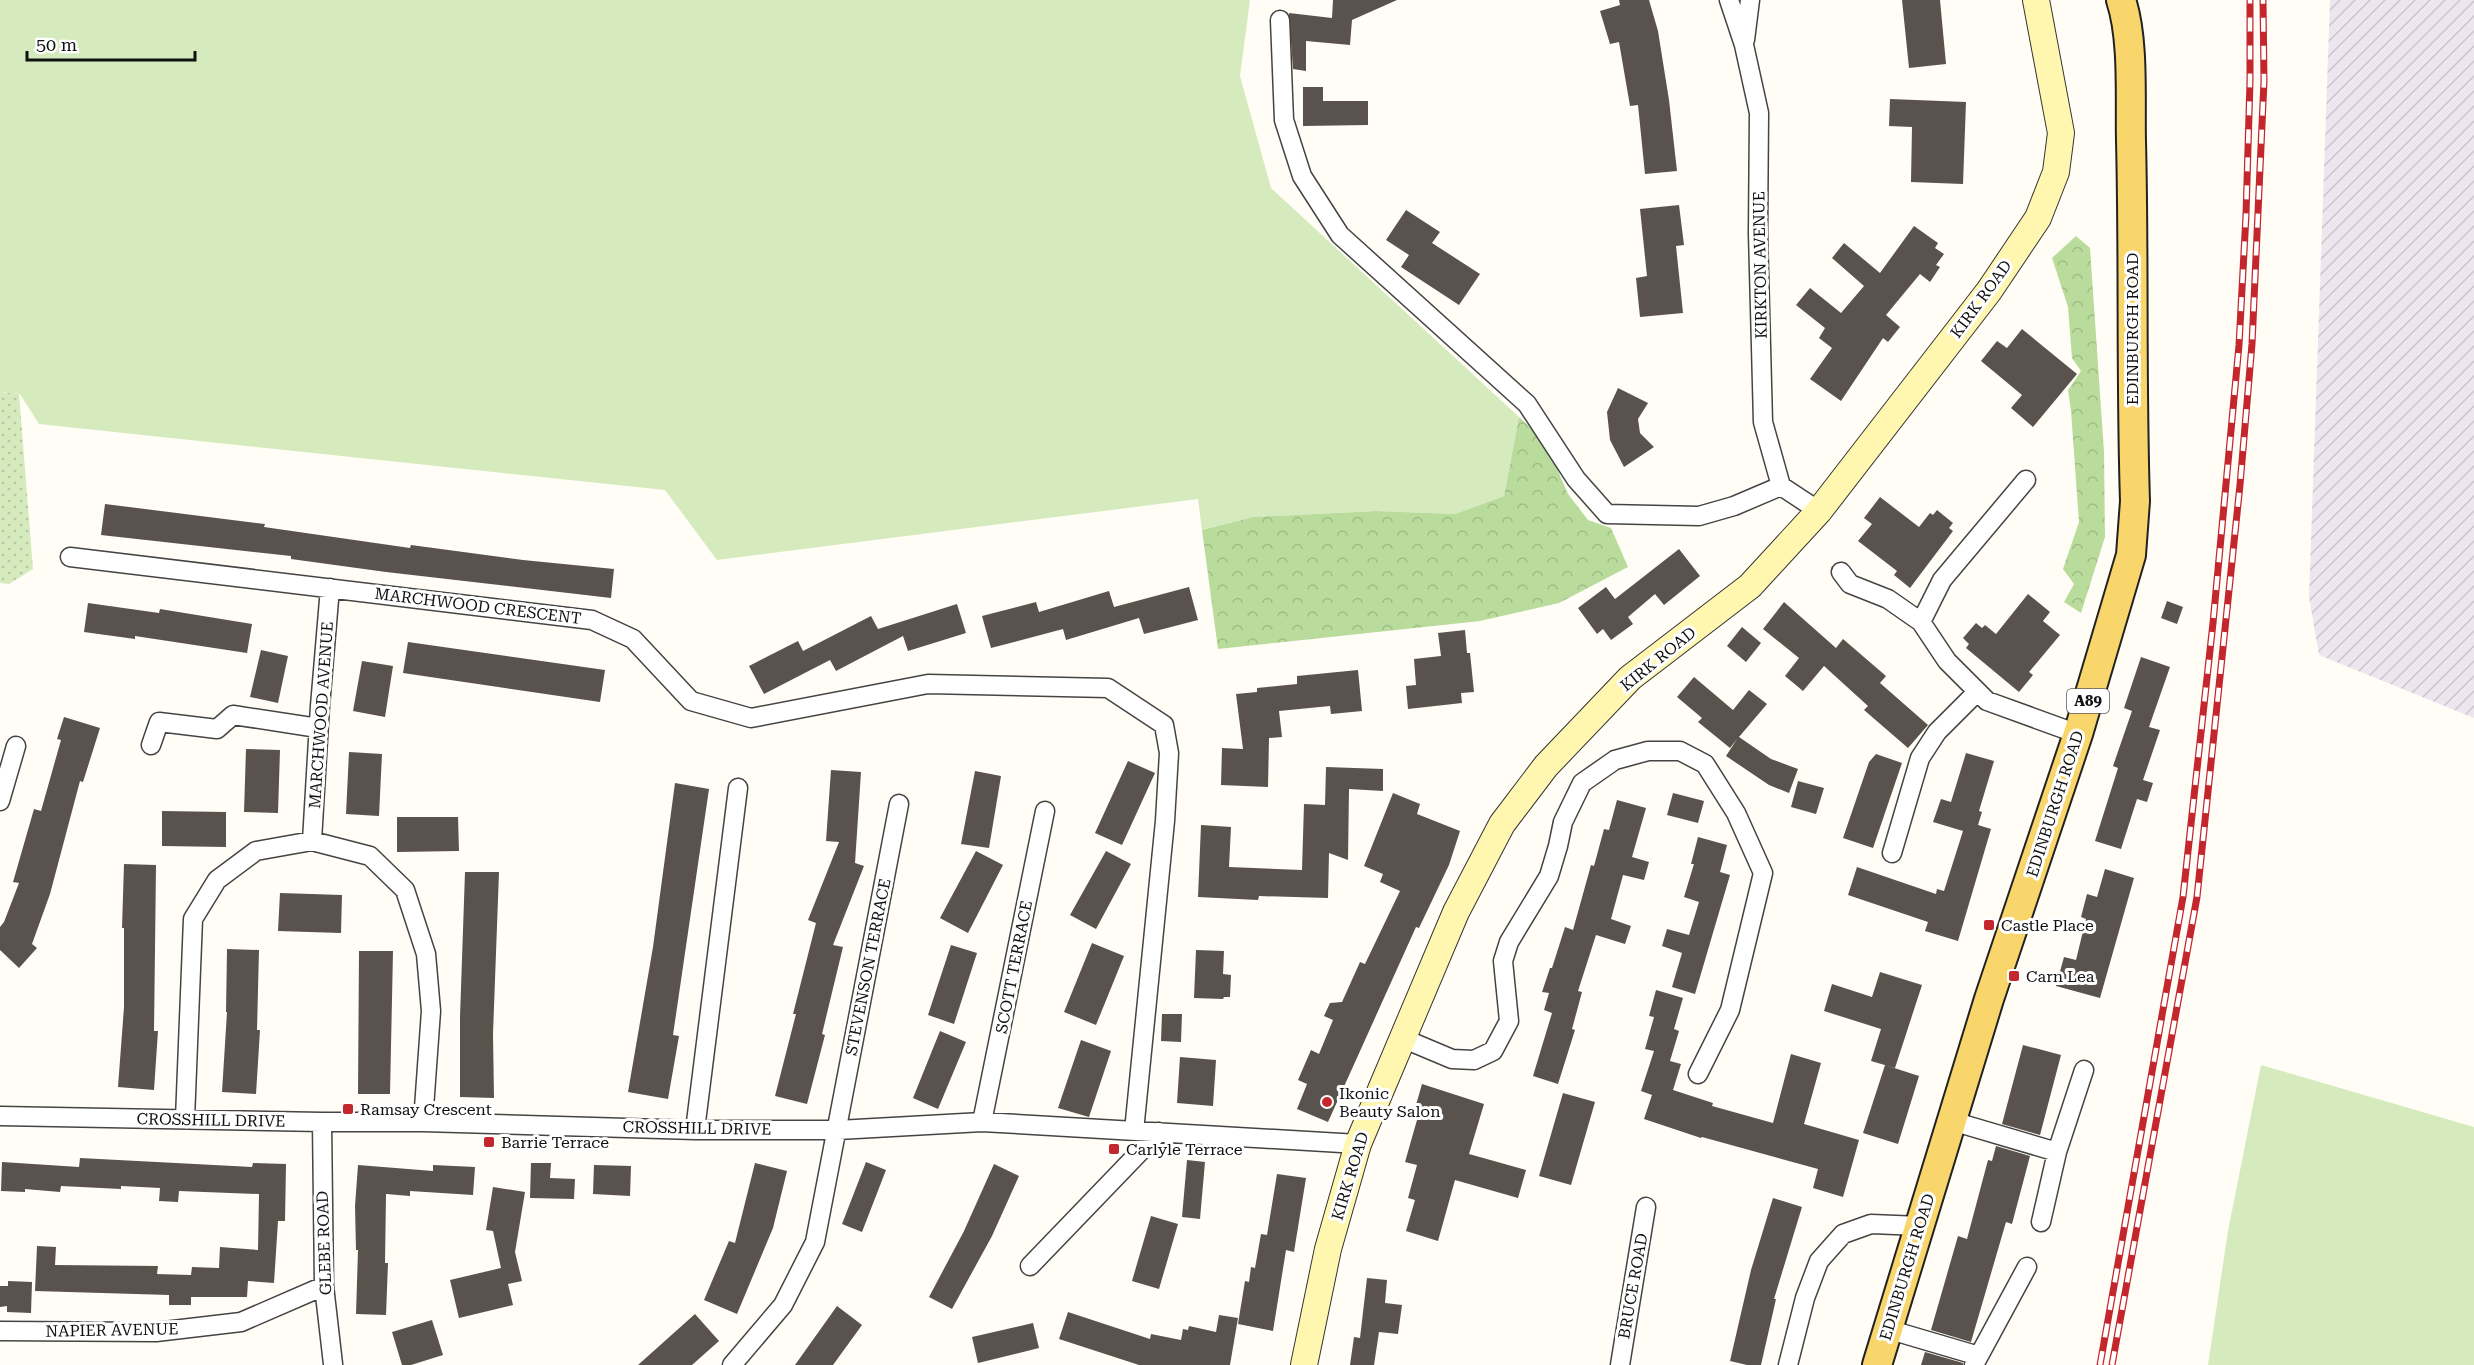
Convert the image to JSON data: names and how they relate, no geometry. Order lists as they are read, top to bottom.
{
  "streets": {
    "main road": ["KIRK ROAD", "EDINBURGH ROAD", "A89"],
    "street": [
      "KIRKTON AVENUE",
      "MARCHWOOD CRESCENT",
      "MARCHWOOD AVENUE",
      "STEVENSON TERRACE",
      "SCOTT TERRACE",
      "CROSSHILL DRIVE",
      "GLEBE ROAD",
      "BRUCE ROAD",
      "NAPIER AVENUE"
    ]
  },
  "crossings": [
    ["KIRK ROAD", "CROSSHILL DRIVE"],
    ["MARCHWOOD CRESCENT", "MARCHWOOD AVENUE"],
    ["MARCHWOOD CRESCENT", "CROSSHILL DRIVE"],
    ["STEVENSON TERRACE", "CROSSHILL DRIVE"],
    ["SCOTT TERRACE", "CROSSHILL DRIVE"],
    ["CROSSHILL DRIVE", "GLEBE ROAD"],
    ["GLEBE ROAD", "NAPIER AVENUE"]
  ],
  "places": {
    "transit": [
      "Castle Place",
      "Carn Lea",
      "Ramsay Crescent",
      "Barrie Terrace",
      "Carlyle Terrace"
    ],
    "other": ["Ikonic Beauty Salon"]
  },
  "scale_bar": "50 m"
}
